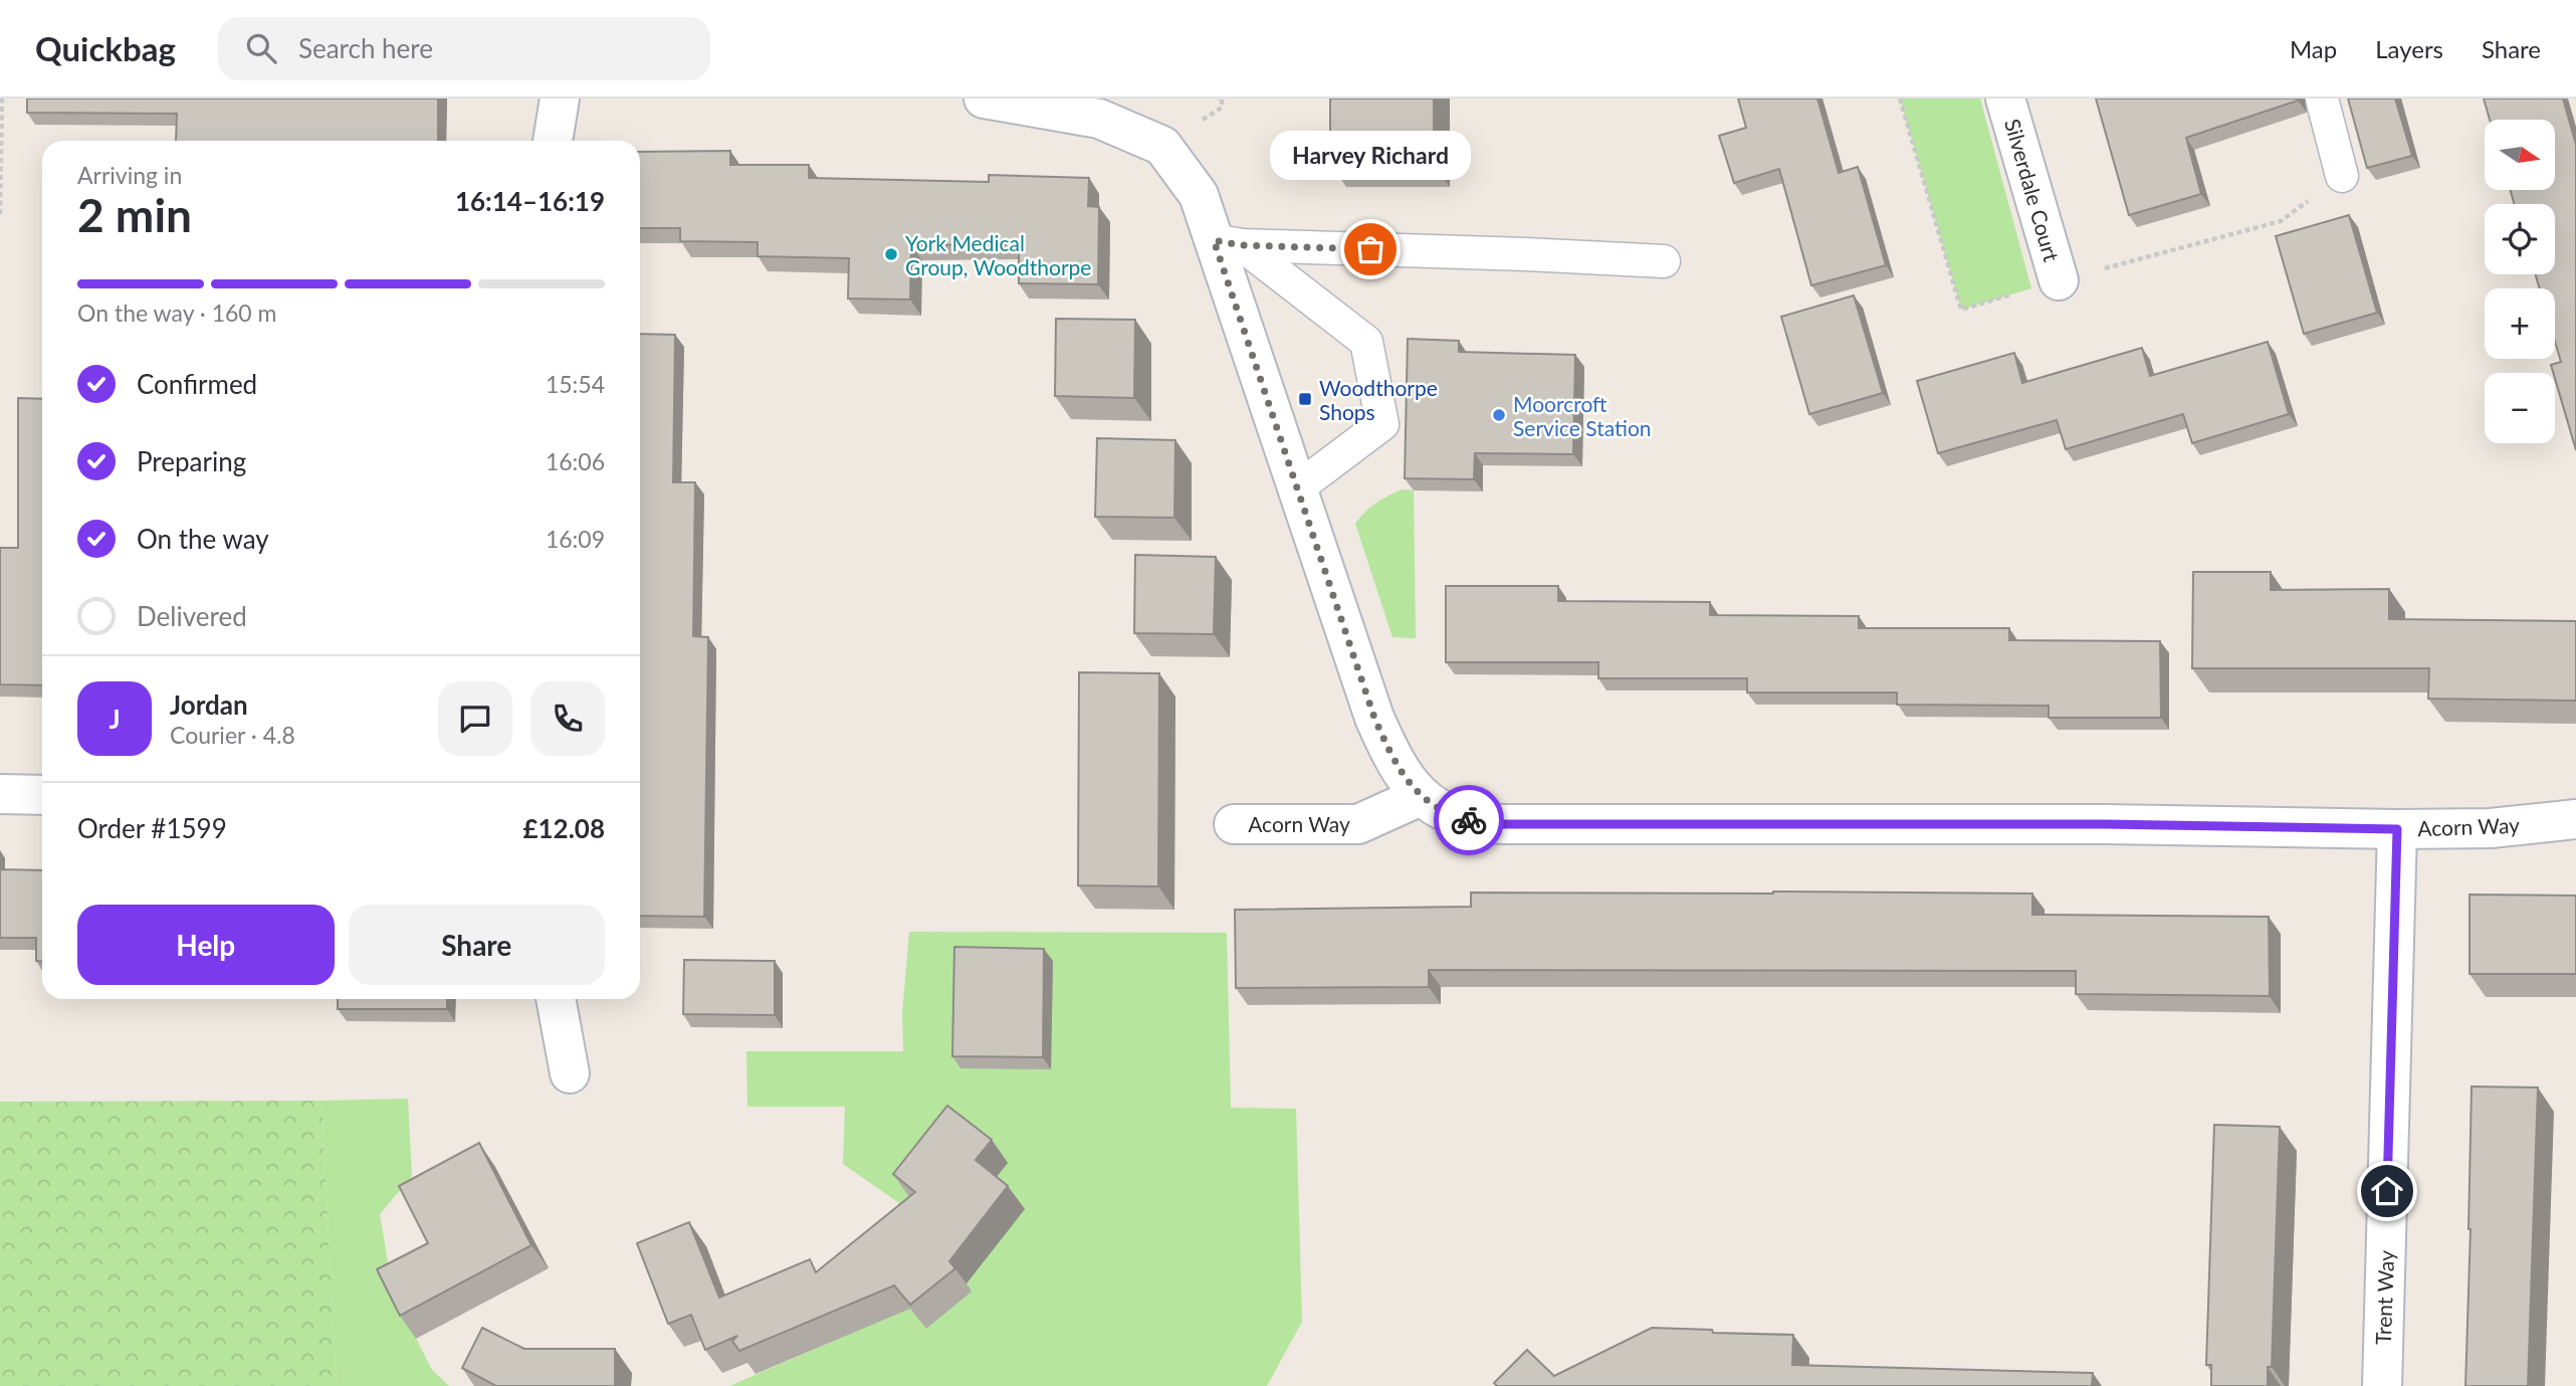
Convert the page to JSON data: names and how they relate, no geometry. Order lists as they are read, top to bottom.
{
  "streets": {
    "street": ["Silverdale Court", "Acorn Way", "Trent Way"]
  },
  "crossings": [
    ["Acorn Way", "Trent Way"]
  ],
  "places": {
    "other": ["Harvey Richard", "York Medical Group, Woodthorpe", "Moorcroft Service Station"],
    "transit": ["Woodthorpe Shops"]
  },
  "north": "right",
  "page": {
    "header": "Quickbag",
    "search": "Search here",
    "nav": ["Map", "Layers", "Share"],
    "map_buttons": ["+", "−"],
    "bubble": "Harvey Richard",
    "heading": ["2 min", "Arriving in", "16:14–16:19"],
    "panel": [
      "Jordan",
      "Courier · 4.8",
      "Order #1599",
      "£12.08"
    ],
    "bar": "On the way · 160 m",
    "list": [
      ["Confirmed", "15:54"],
      ["Preparing", "16:06"],
      ["On the way", "16:09"],
      "Delivered"
    ],
    "round": "J",
    "buttons": ["Help", "Share"]
  }
}
